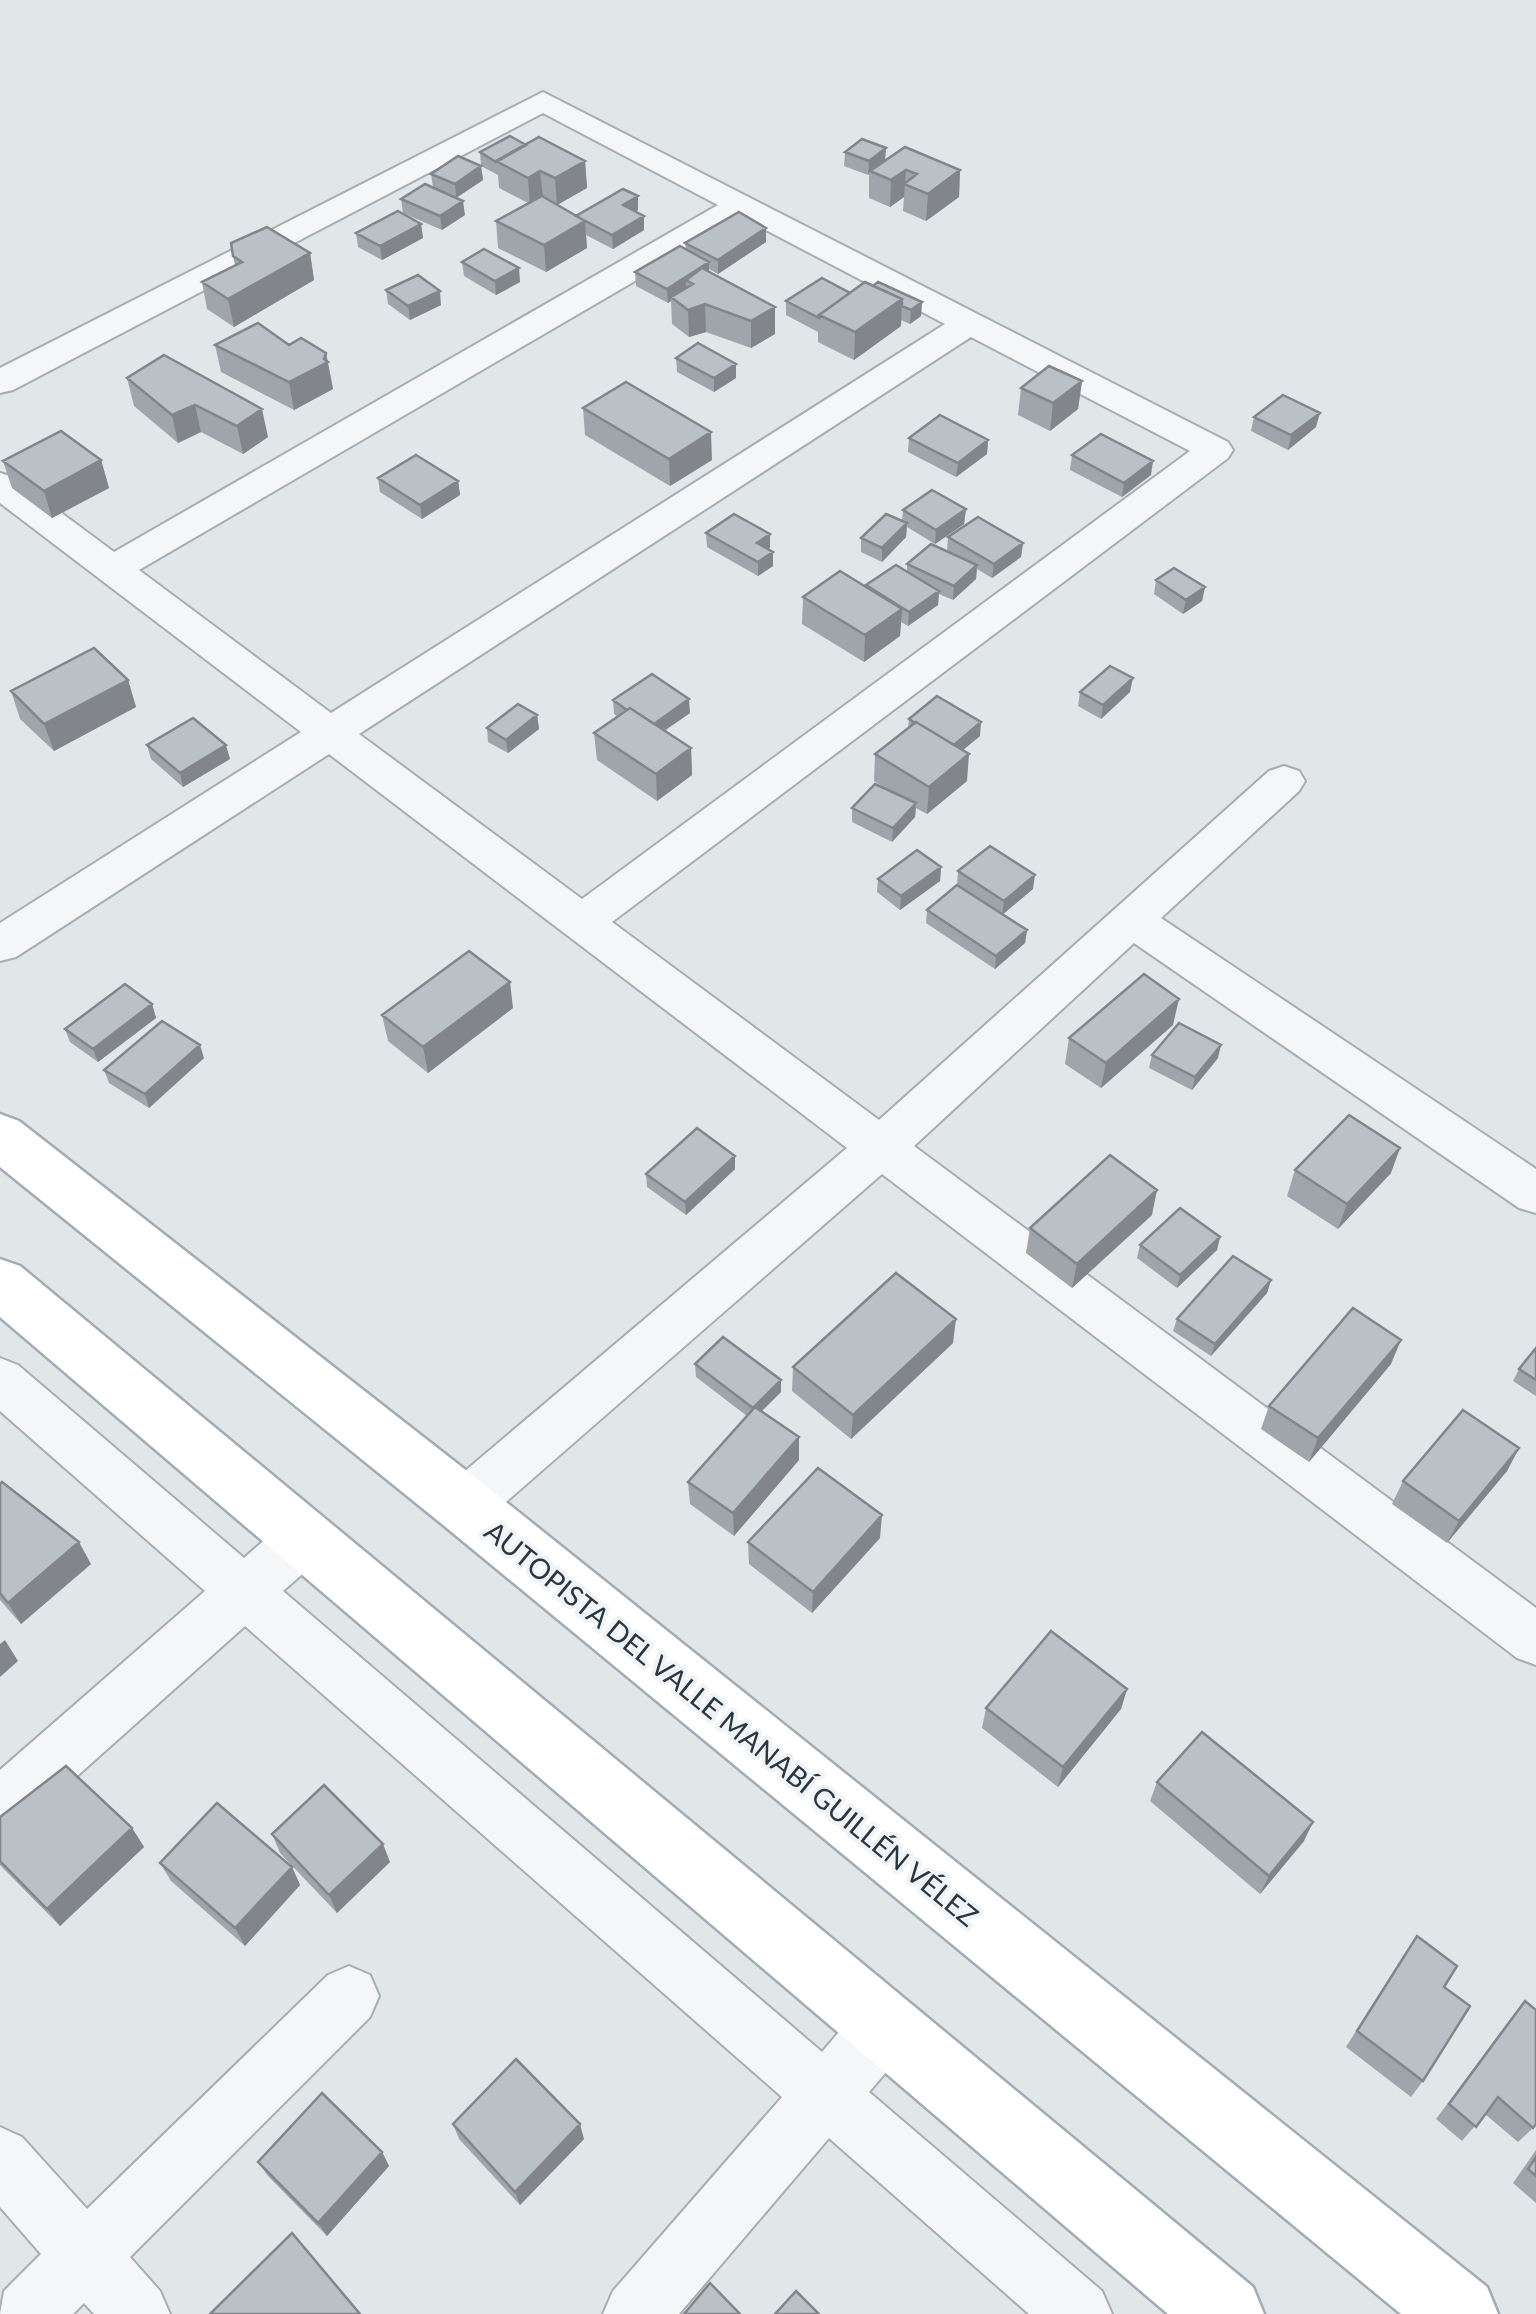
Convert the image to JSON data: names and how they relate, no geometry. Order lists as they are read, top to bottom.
{
  "streets": {
    "main road": ["AUTOPISTA DEL VALLE MANABÍ GUILLÉN VÉLEZ"]
  }
}
